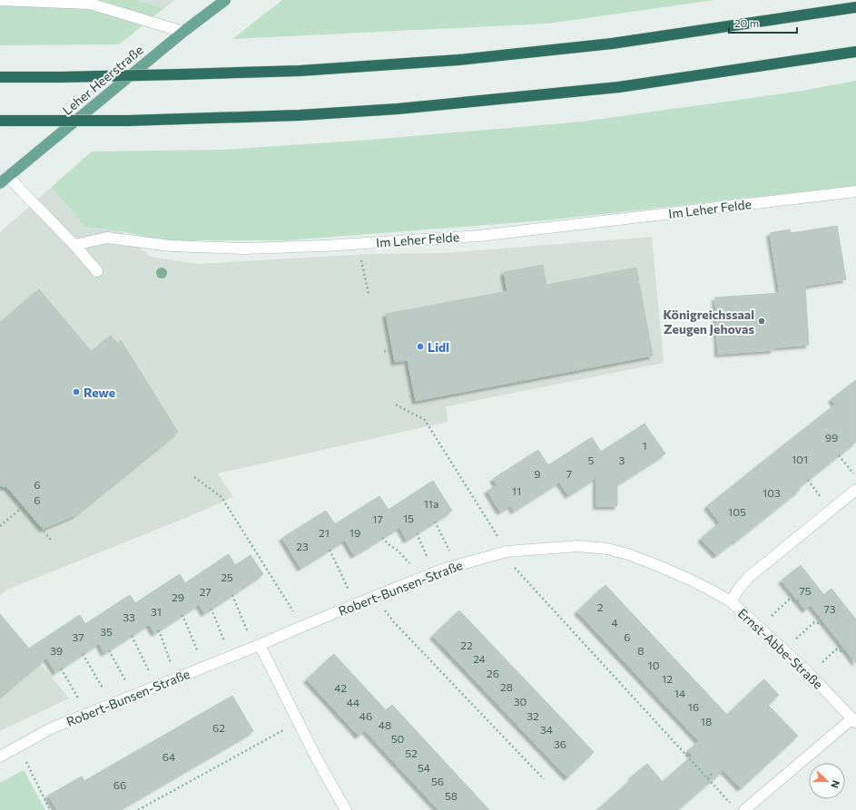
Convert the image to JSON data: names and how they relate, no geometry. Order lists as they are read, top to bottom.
{
  "streets": {
    "main road": ["Leher Heerstraße"],
    "street": ["Im Leher Felde", "Robert-Bunsen-Straße", "Ernst-Abbe-Straße"]
  },
  "crossings": [
    ["Robert-Bunsen-Straße", "Ernst-Abbe-Straße"]
  ],
  "places": ["Königreichssaal Zeugen Jehovas", "Lidl", "Rewe"],
  "house_numbers": [
    "99",
    "1",
    "101",
    "5",
    "3",
    "9",
    "7",
    "6",
    "11",
    "103",
    "6",
    "11a",
    "105",
    "15",
    "17",
    "21",
    "19",
    "23",
    "25",
    "75",
    "27",
    "29",
    "2",
    "73",
    "31",
    "33",
    "4",
    "35",
    "37",
    "6",
    "22",
    "39",
    "8",
    "24",
    "10",
    "26",
    "12",
    "28",
    "42",
    "14",
    "30",
    "44",
    "16",
    "46",
    "32",
    "18",
    "48",
    "62",
    "34",
    "50",
    "36",
    "52",
    "64",
    "54",
    "56",
    "66",
    "58"
  ],
  "scale_bar": "20 m",
  "north": "right"
}
